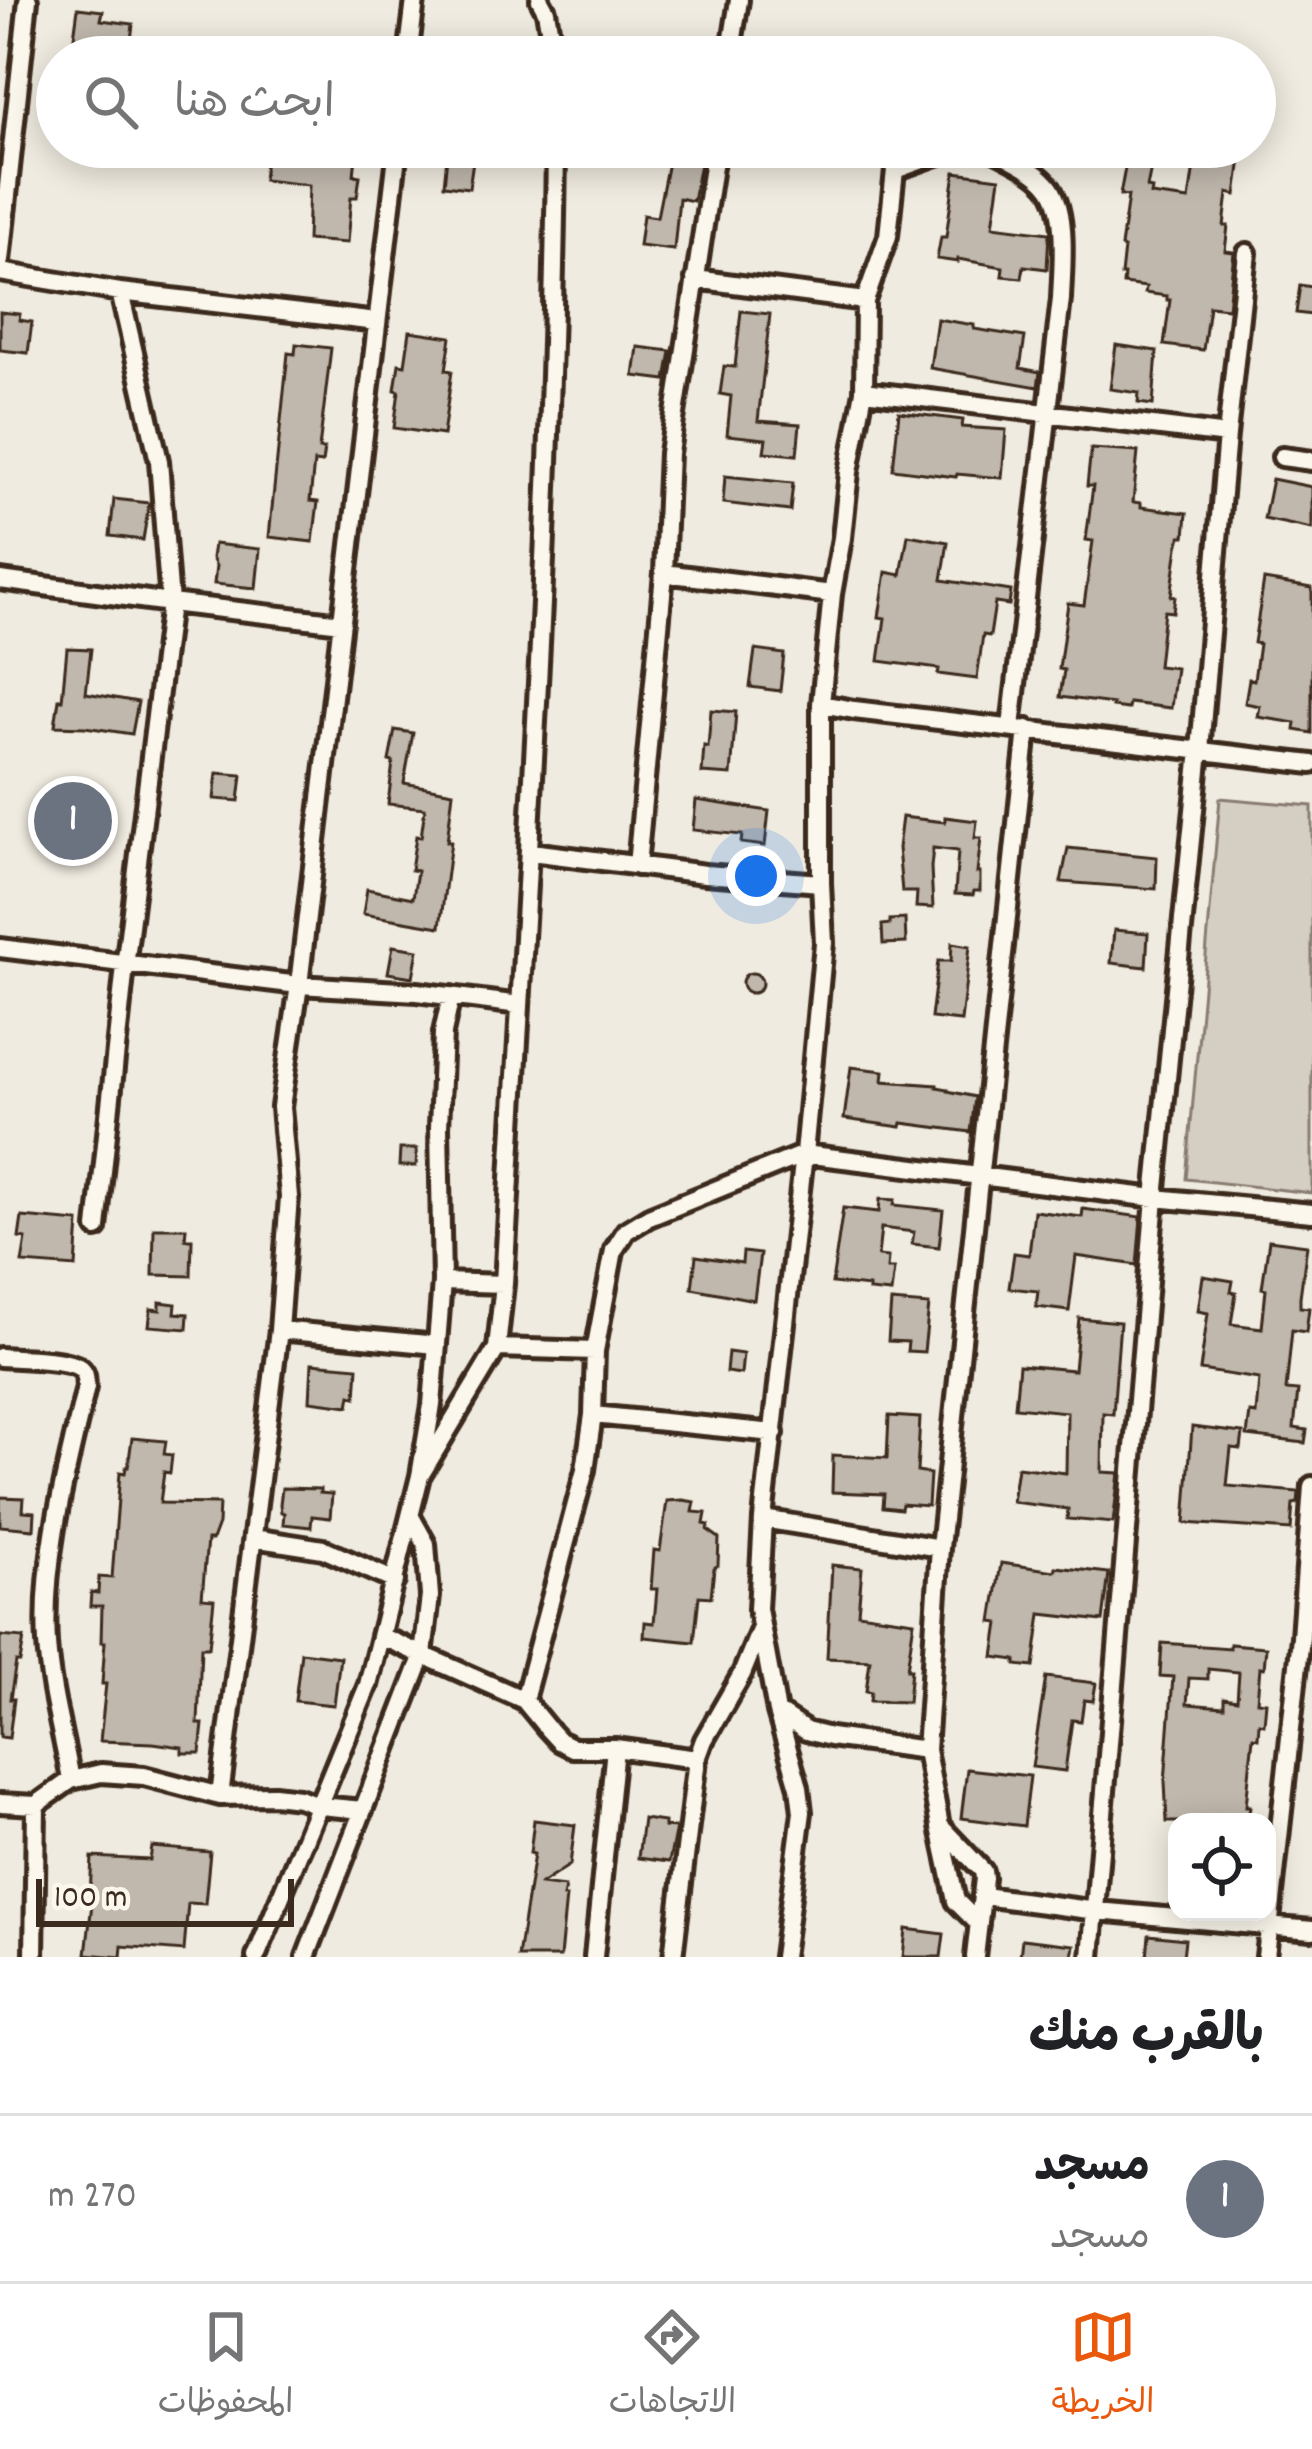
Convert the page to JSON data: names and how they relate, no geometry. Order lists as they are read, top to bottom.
{
  "scale_bar": "100 m",
  "page": {
    "search": "ابحث هنا",
    "pins": "1",
    "scale": "100 m",
    "heading": "بالقرب منك",
    "list": [
      {
        "mark": "1",
        "name": "مسجد",
        "note": "مسجد",
        "value": "270 m"
      }
    ],
    "nav": ["الخريطة", "الاتجاهات", "المحفوظات"]
  }
}
